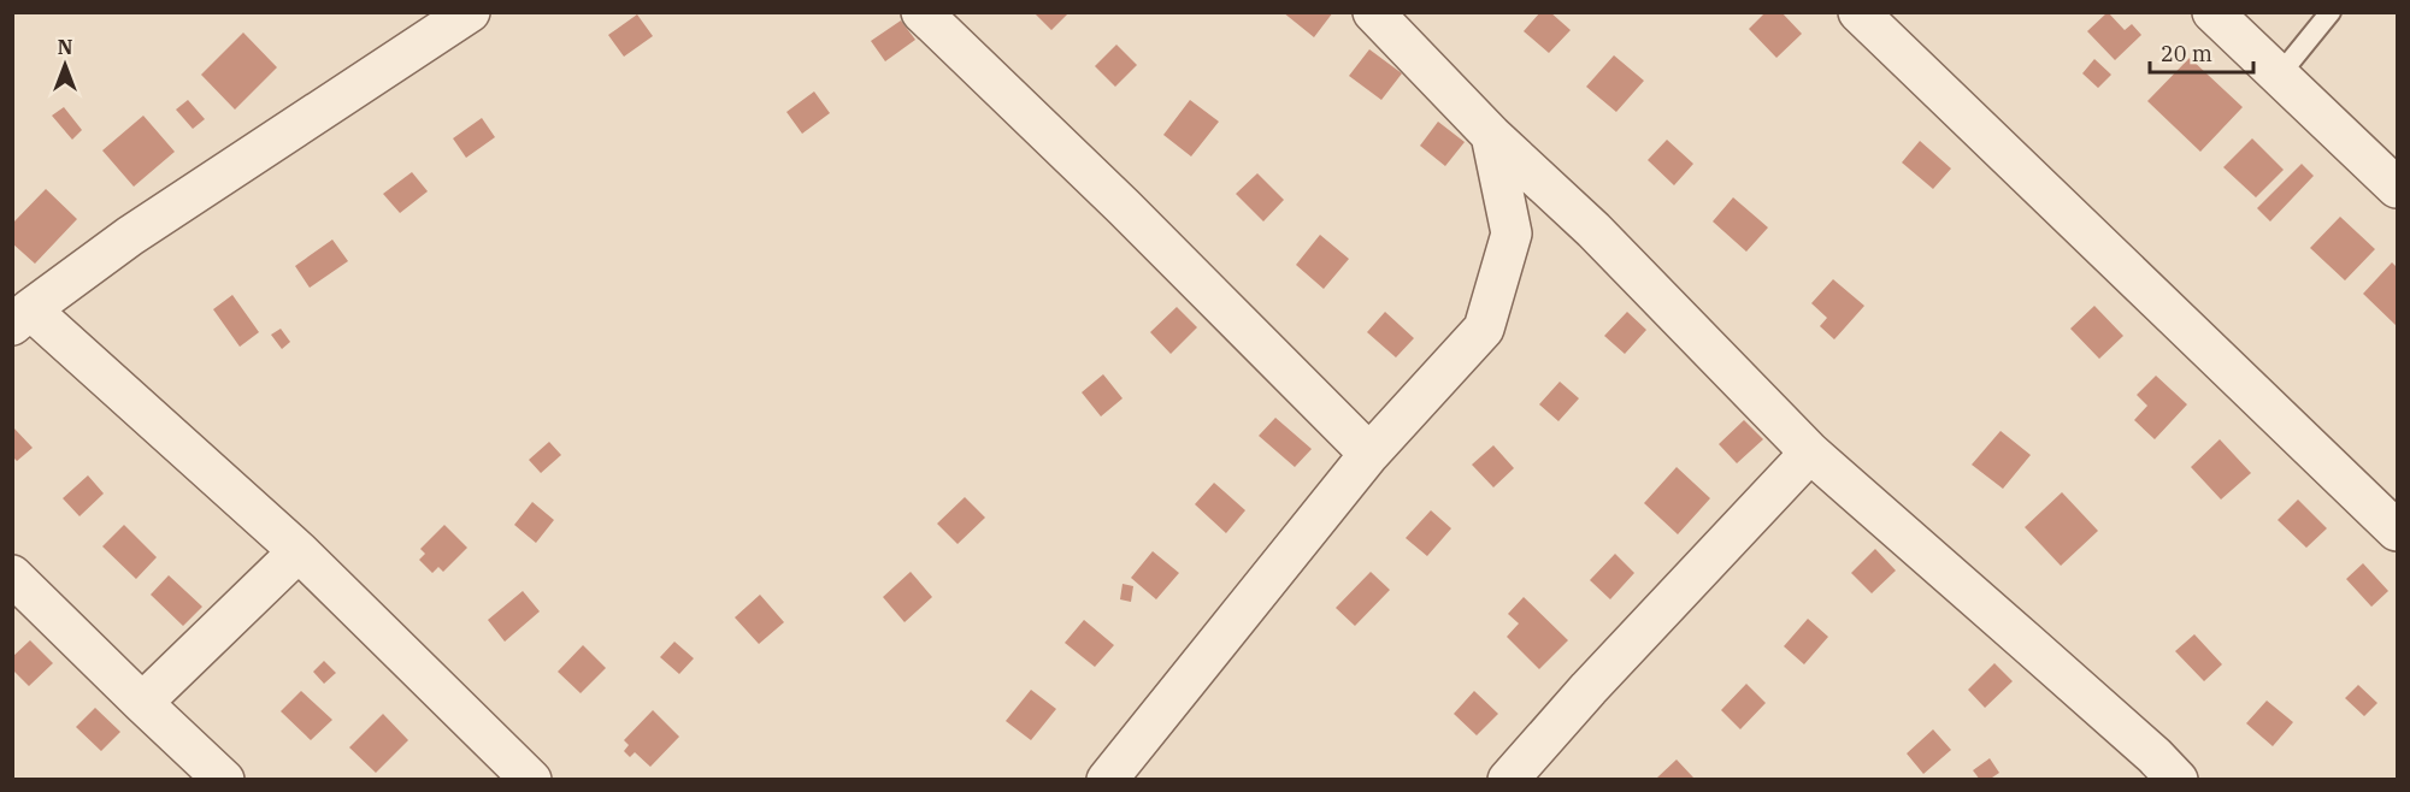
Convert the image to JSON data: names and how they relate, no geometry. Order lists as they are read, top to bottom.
{
  "scale_bar": "20 m",
  "north": "top"
}
